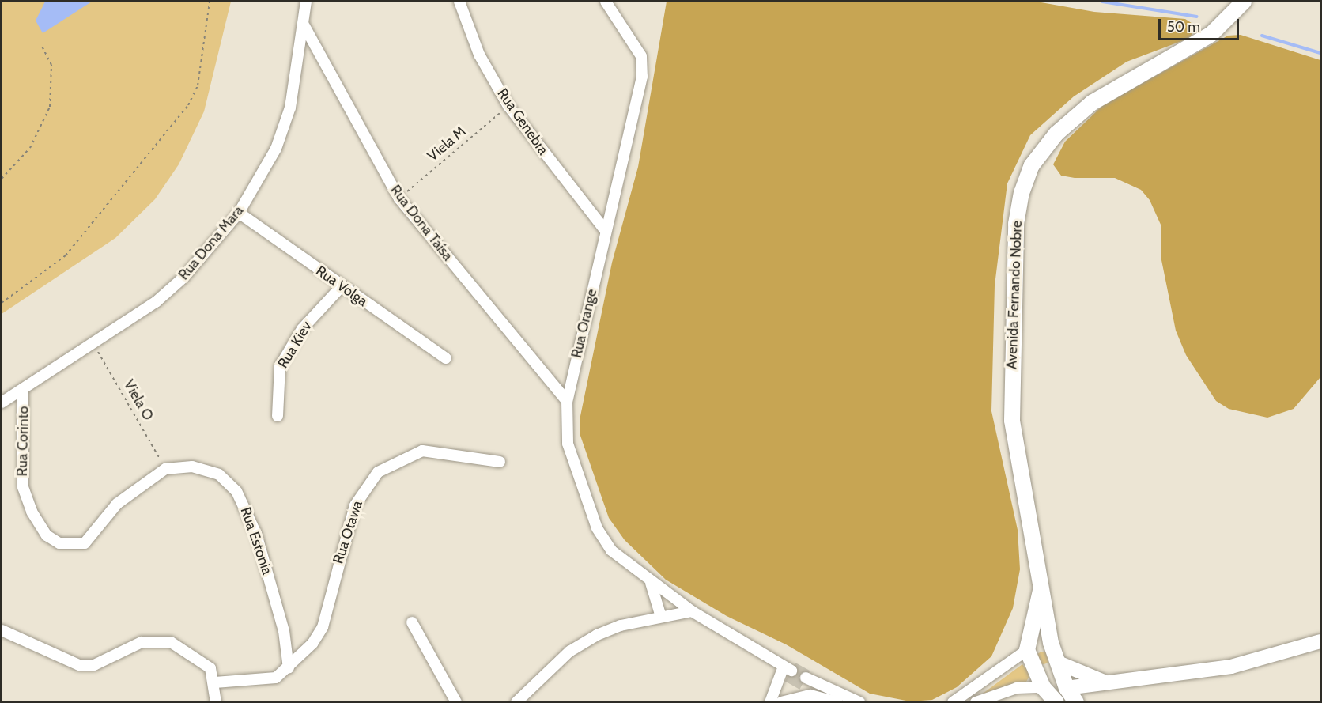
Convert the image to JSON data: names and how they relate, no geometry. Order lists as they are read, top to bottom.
{
  "streets": {
    "main road": ["Avenida Fernando Nobre"],
    "street": [
      "Rua Genebra",
      "Rua Dona Taísa",
      "Rua Dona Mara",
      "Rua Volga",
      "Rua Orange",
      "Rua Kiev",
      "Rua Corinto",
      "Rua Otawa",
      "Rua Estonia"
    ],
    "path": ["Viela M", "Viela O"]
  },
  "crossings": [
    ["Rua Genebra", "Viela M"],
    ["Rua Genebra", "Rua Orange"],
    ["Viela M", "Rua Dona Taísa"],
    ["Rua Dona Taísa", "Rua Dona Mara"],
    ["Rua Dona Taísa", "Rua Orange"],
    ["Rua Dona Mara", "Rua Volga"],
    ["Rua Dona Mara", "Viela O"],
    ["Rua Dona Mara", "Rua Corinto"],
    ["Rua Volga", "Rua Kiev"],
    ["Viela O", "Rua Corinto"],
    ["Viela O", "Rua Estonia"],
    ["Rua Corinto", "Rua Estonia"],
    ["Rua Otawa", "Rua Estonia"]
  ],
  "scale_bar": "50 m"
}
